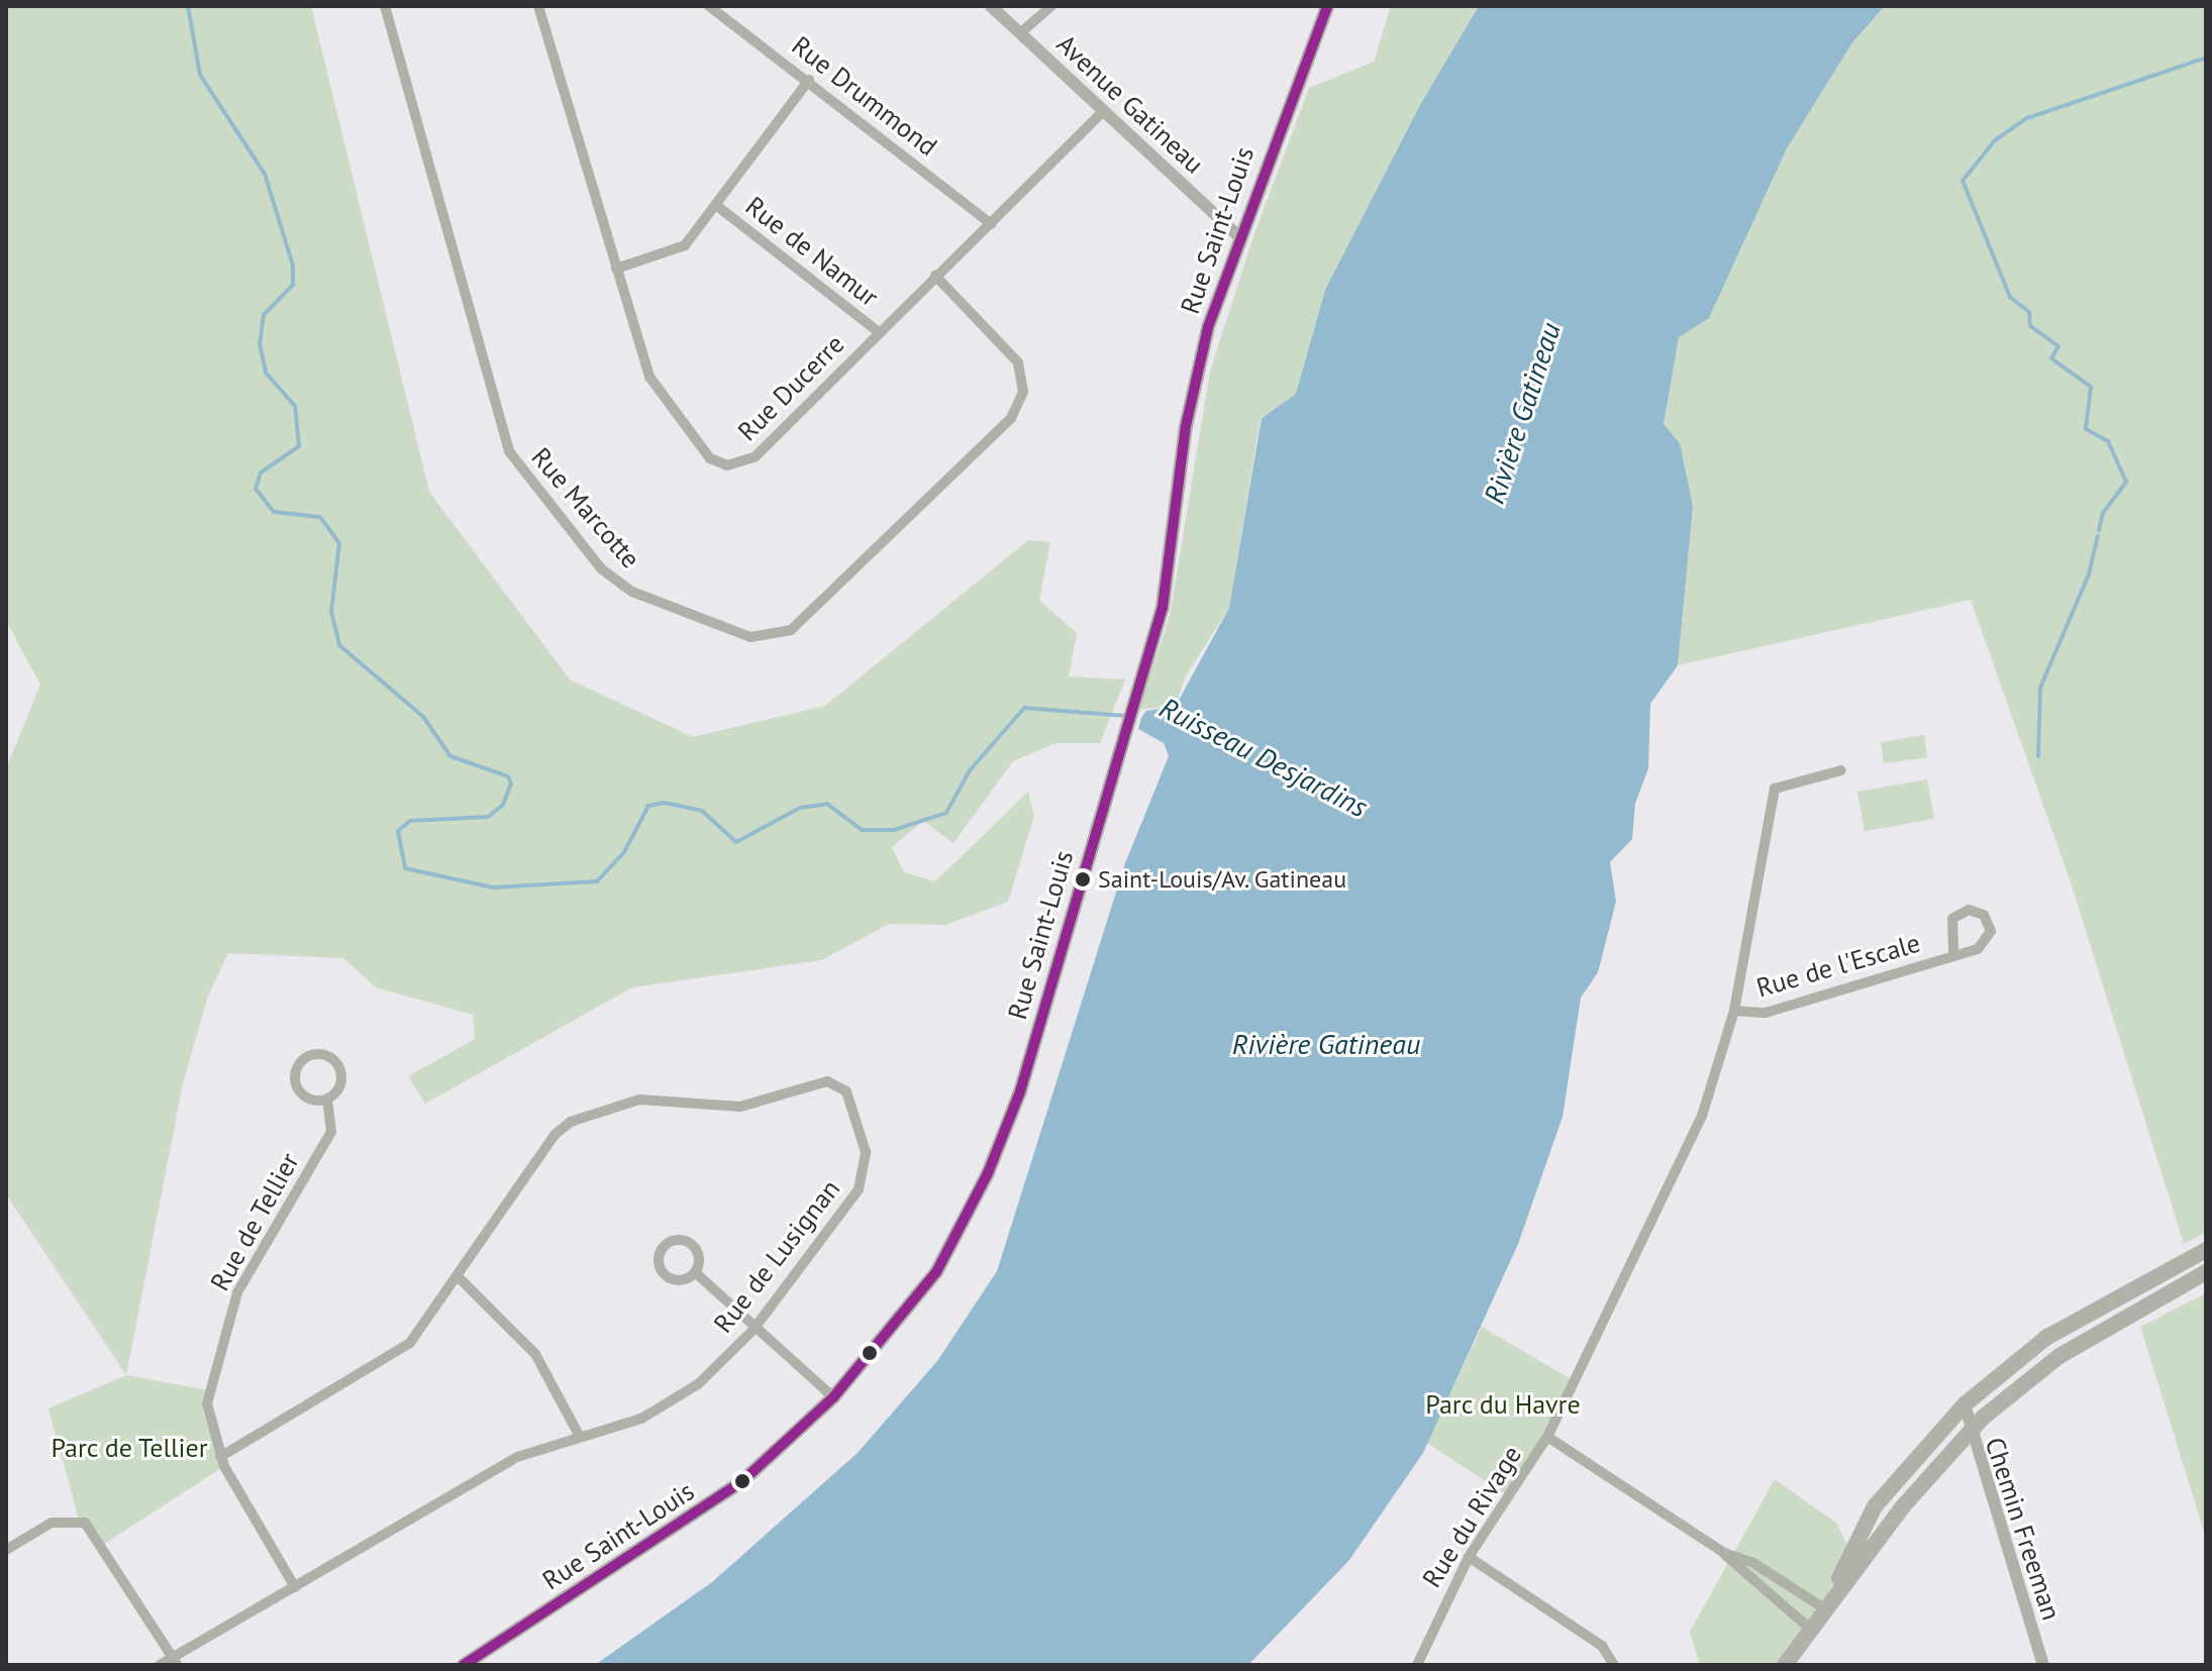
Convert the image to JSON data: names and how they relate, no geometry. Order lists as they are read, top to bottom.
{
  "streets": {
    "main road": ["Rue Saint-Louis"],
    "street": [
      "Rue Drummond",
      "Avenue Gatineau",
      "Rue de Namur",
      "Rue Ducerre",
      "Rue Marcotte",
      "Rue de l'Escale",
      "Rue de Tellier",
      "Rue de Lusignan",
      "Rue du Rivage",
      "Chemin Freeman"
    ]
  },
  "crossings": [
    ["Rue Drummond", "Rue Ducerre"],
    ["Avenue Gatineau", "Rue Saint-Louis"],
    ["Avenue Gatineau", "Rue Ducerre"],
    ["Rue de Namur", "Rue Ducerre"],
    ["Rue Ducerre", "Rue Marcotte"],
    ["Rue de l'Escale", "Rue du Rivage"],
    ["Rue de Tellier", "Rue de Lusignan"]
  ],
  "water": ["Rivière Gatineau", "Ruisseau Desjardins"],
  "parks": ["Parc du Havre", "Parc de Tellier"],
  "places": ["Saint-Louis/Av. Gatineau"]
}
